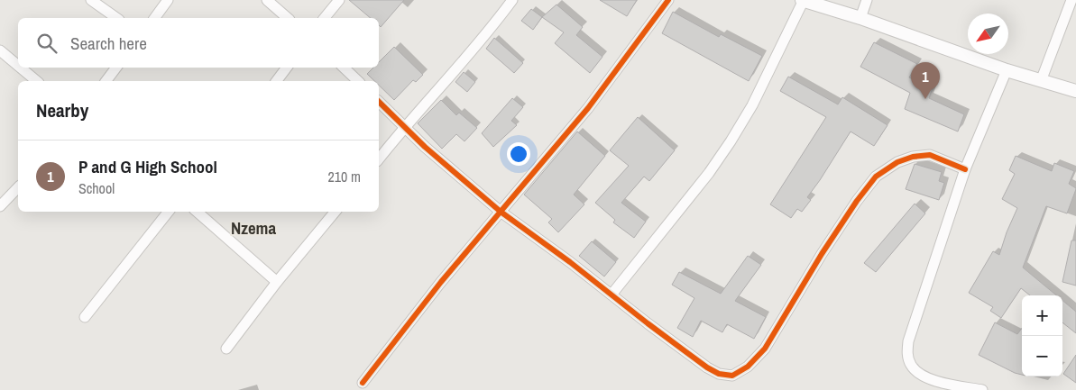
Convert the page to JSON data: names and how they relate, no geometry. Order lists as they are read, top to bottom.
{
  "districts": ["Nzema"],
  "north": "bottom left",
  "page": {
    "search": "Search here",
    "pins": "1",
    "heading": "Nearby",
    "list": [
      {
        "mark": "1",
        "name": "P and G High School",
        "note": "School",
        "value": "210 m"
      }
    ],
    "map_buttons": ["+", "−"]
  }
}
